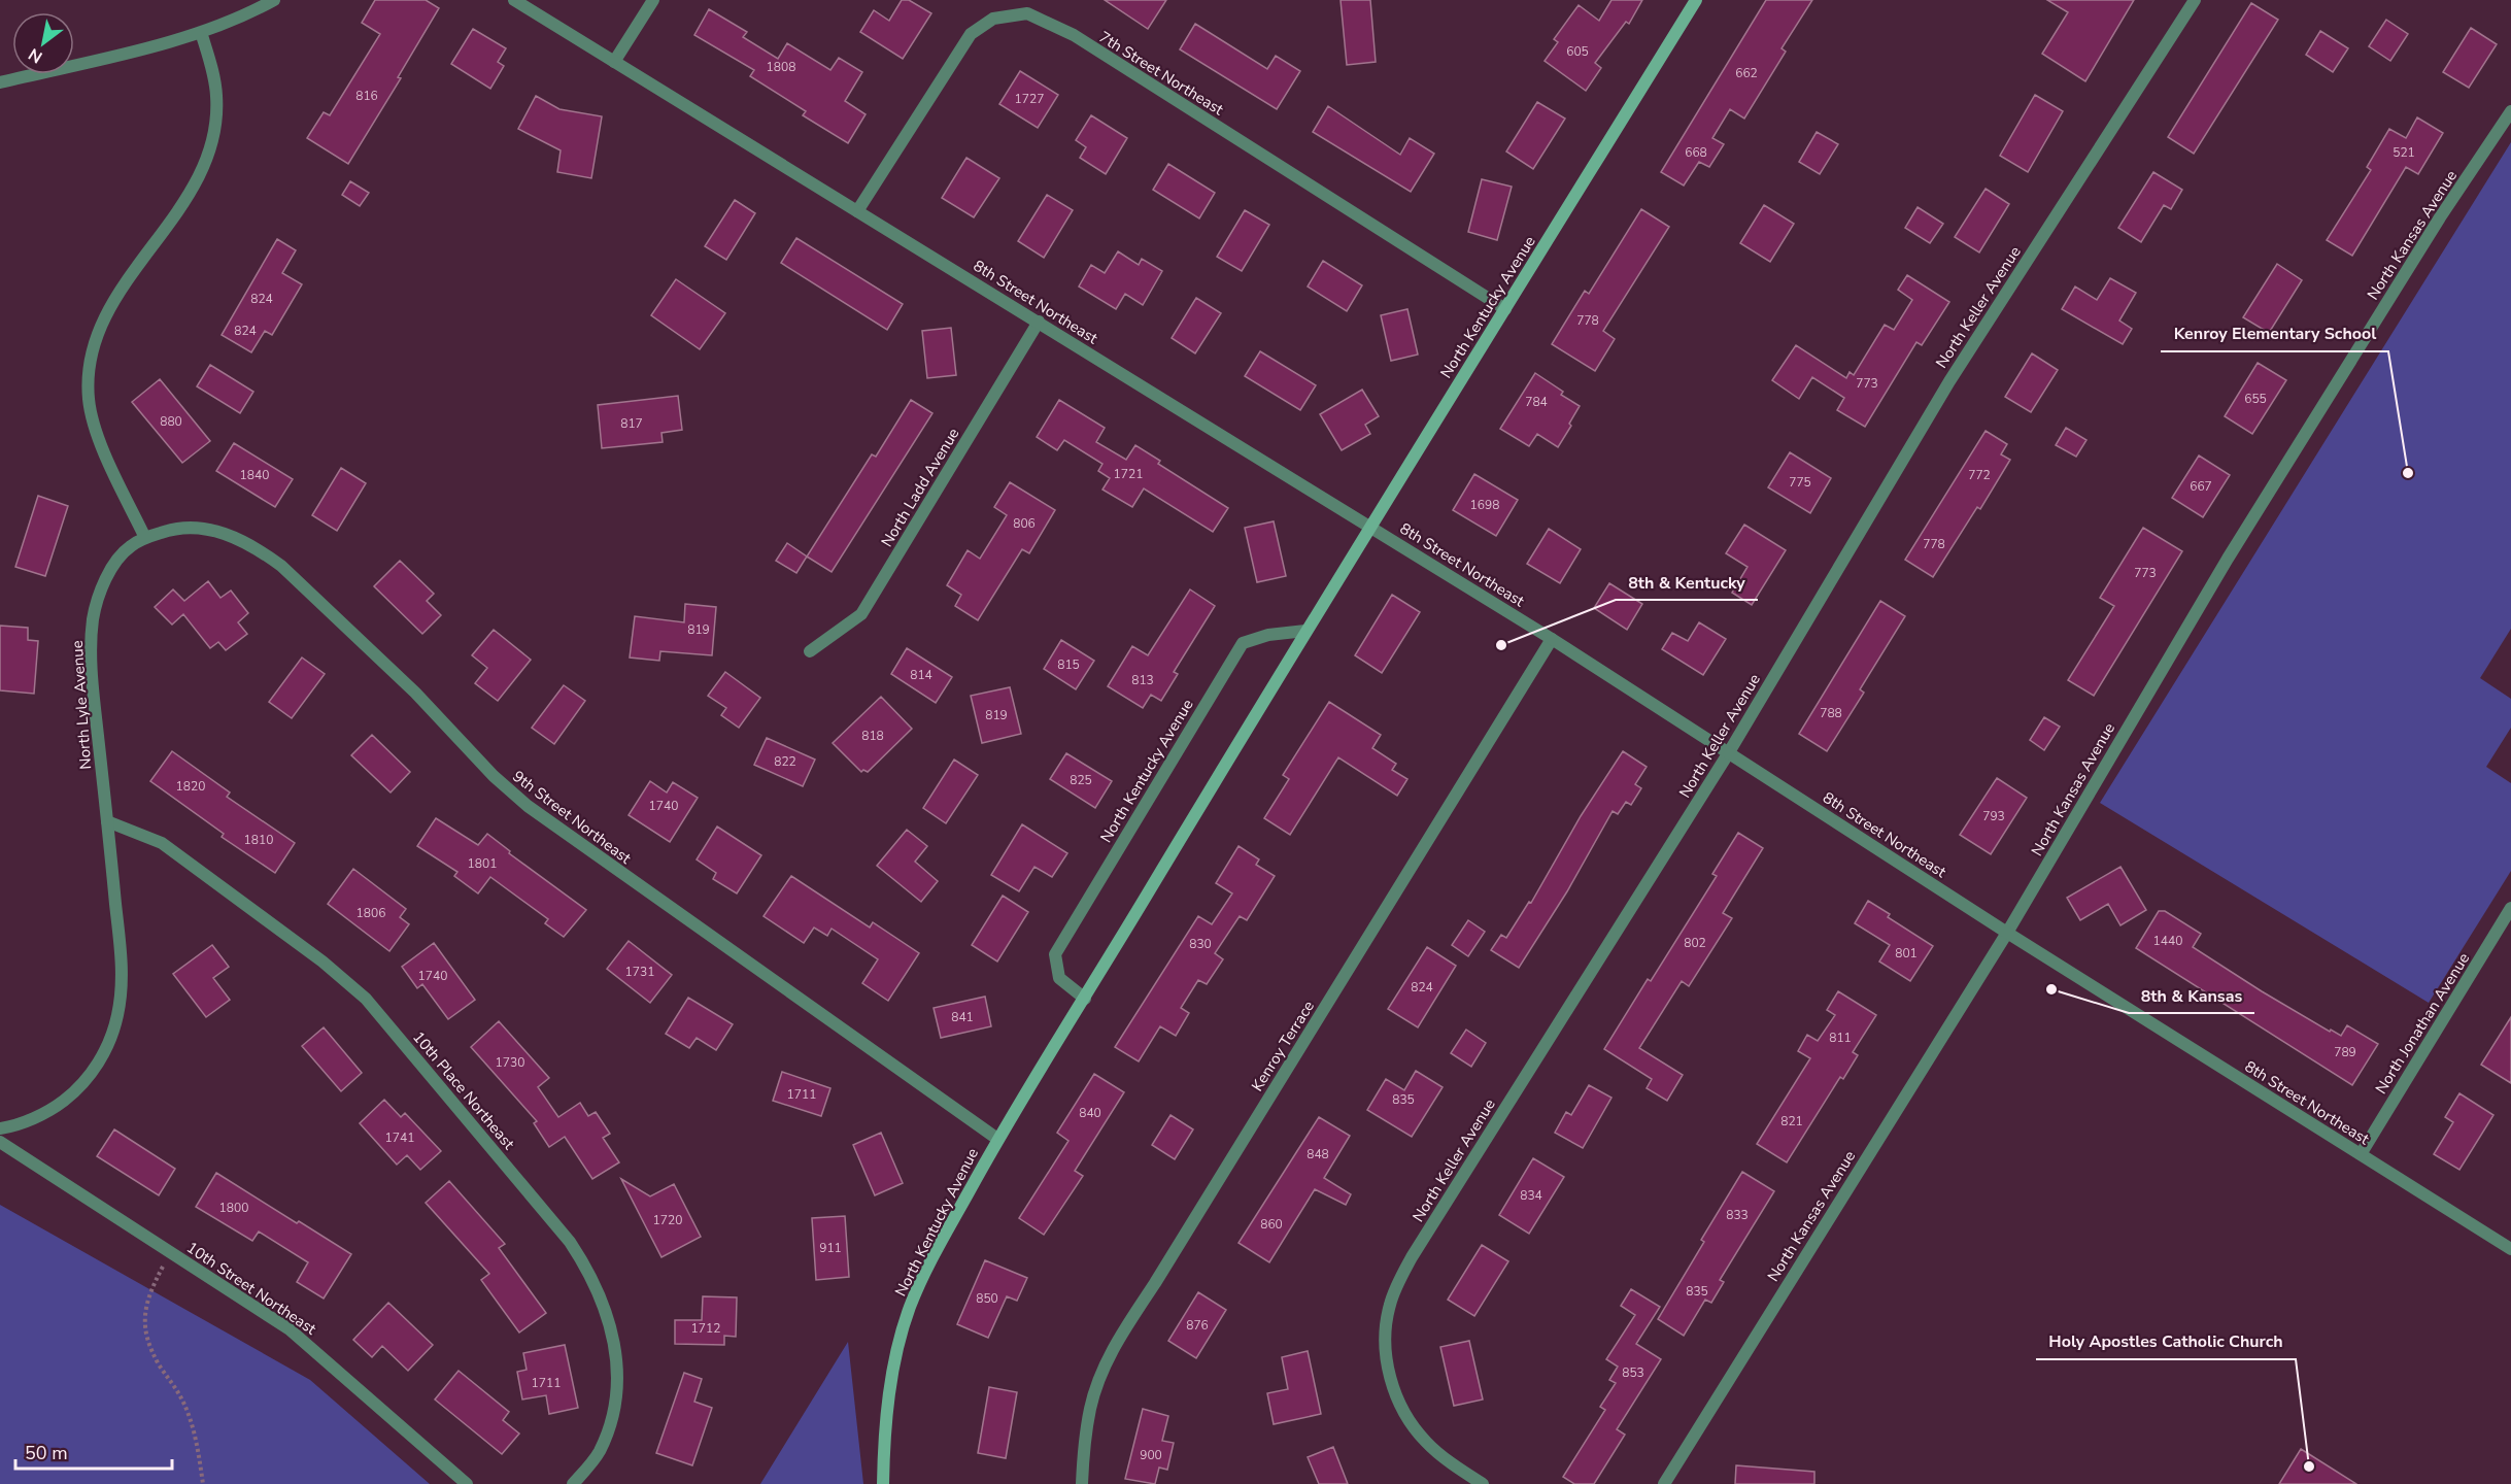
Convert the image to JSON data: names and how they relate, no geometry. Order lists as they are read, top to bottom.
{
  "streets": {
    "main road": ["North Kentucky Avenue"],
    "street": [
      "7th Street Northeast",
      "North Kansas Avenue",
      "8th Street Northeast",
      "North Keller Avenue",
      "North Ladd Avenue",
      "North Lyle Avenue",
      "9th Street Northeast",
      "North Jonathan Avenue",
      "Kenroy Terrace",
      "10th Place Northeast",
      "10th Street Northeast"
    ]
  },
  "crossings": [
    ["7th Street Northeast", "8th Street Northeast"],
    ["7th Street Northeast", "North Kentucky Avenue"],
    ["North Kansas Avenue", "8th Street Northeast"],
    ["8th Street Northeast", "North Kentucky Avenue"],
    ["8th Street Northeast", "North Keller Avenue"],
    ["8th Street Northeast", "North Ladd Avenue"],
    ["8th Street Northeast", "North Jonathan Avenue"],
    ["8th Street Northeast", "Kenroy Terrace"],
    ["North Kentucky Avenue", "9th Street Northeast"],
    ["North Lyle Avenue", "9th Street Northeast"],
    ["North Lyle Avenue", "10th Place Northeast"]
  ],
  "places": [
    "Kenroy Elementary School",
    "8th & Kentucky",
    "8th & Kansas",
    "Holy Apostles Catholic Church"
  ],
  "house_numbers": [
    "605",
    "1808",
    "662",
    "816",
    "1727",
    "668",
    "521",
    "824",
    "778",
    "824",
    "773",
    "655",
    "784",
    "880",
    "817",
    "1721",
    "1840",
    "772",
    "775",
    "667",
    "1698",
    "806",
    "778",
    "773",
    "819",
    "815",
    "814",
    "813",
    "788",
    "819",
    "818",
    "822",
    "825",
    "1820",
    "1740",
    "793",
    "1810",
    "1801",
    "1806",
    "1440",
    "802",
    "830",
    "801",
    "1731",
    "1740",
    "824",
    "841",
    "811",
    "789",
    "1730",
    "1711",
    "835",
    "840",
    "821",
    "1741",
    "848",
    "834",
    "1800",
    "833",
    "1720",
    "860",
    "911",
    "835",
    "850",
    "876",
    "1712",
    "853",
    "1711",
    "900"
  ],
  "scale_bar": "50 m",
  "north": "bottom left"
}
